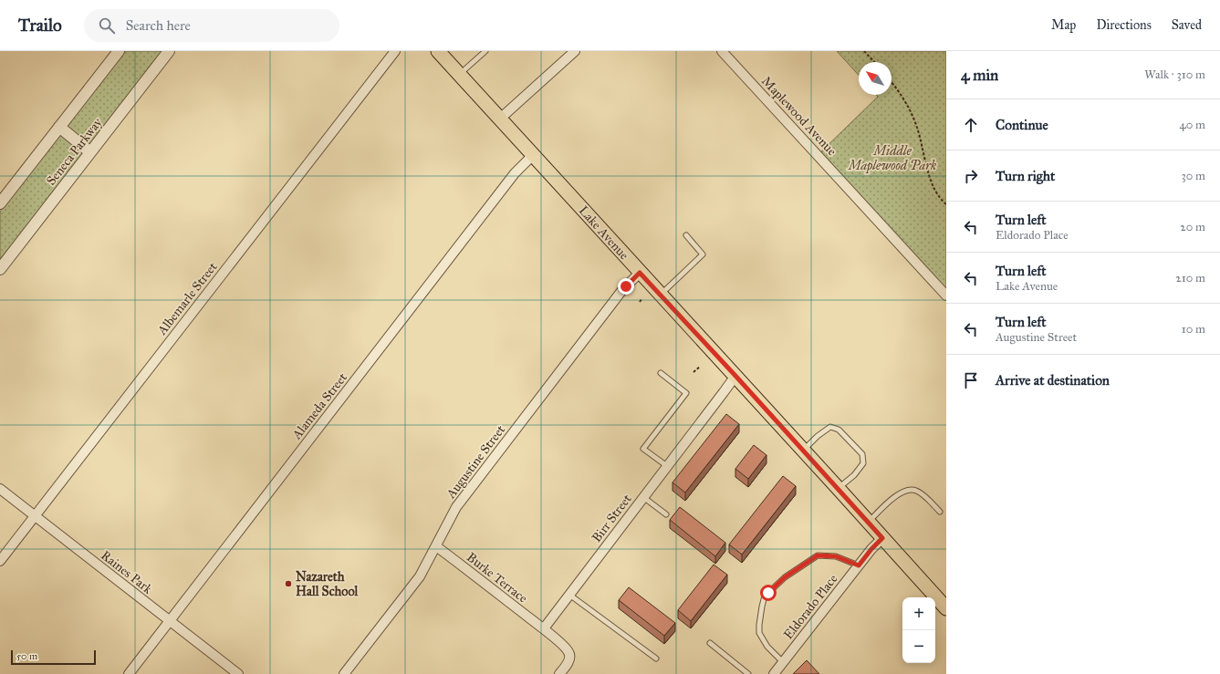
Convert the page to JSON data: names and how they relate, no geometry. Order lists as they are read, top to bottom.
{
  "streets": {
    "main road": ["Lake Avenue"],
    "street": [
      "Maplewood Avenue",
      "Seneca Parkway",
      "Albemarle Street",
      "Alameda Street",
      "Augustine Street",
      "Birr Street",
      "Raines Park",
      "Burke Terrace",
      "Eldorado Place"
    ]
  },
  "crossings": [
    ["Lake Avenue", "Alameda Street"],
    ["Lake Avenue", "Augustine Street"],
    ["Lake Avenue", "Birr Street"],
    ["Lake Avenue", "Eldorado Place"],
    ["Albemarle Street", "Raines Park"],
    ["Alameda Street", "Raines Park"],
    ["Augustine Street", "Burke Terrace"],
    ["Birr Street", "Burke Terrace"]
  ],
  "parks": ["Middle Maplewood Park"],
  "places": ["Nazareth Hall School"],
  "scale_bar": "50 m",
  "north": "top left",
  "page": {
    "header": "Trailo",
    "search": "Search here",
    "nav": ["Map", "Directions", "Saved"],
    "heading": ["4 min", "Walk · 310 m"],
    "list": [
      ["Continue", "40 m"],
      ["Turn right", "30 m"],
      ["Turn left", "Eldorado Place", "20 m"],
      ["Turn left", "Lake Avenue", "210 m"],
      ["Turn left", "Augustine Street", "10 m"],
      "Arrive at destination"
    ],
    "map_buttons": ["+", "−"],
    "scale": "50 m"
  }
}
